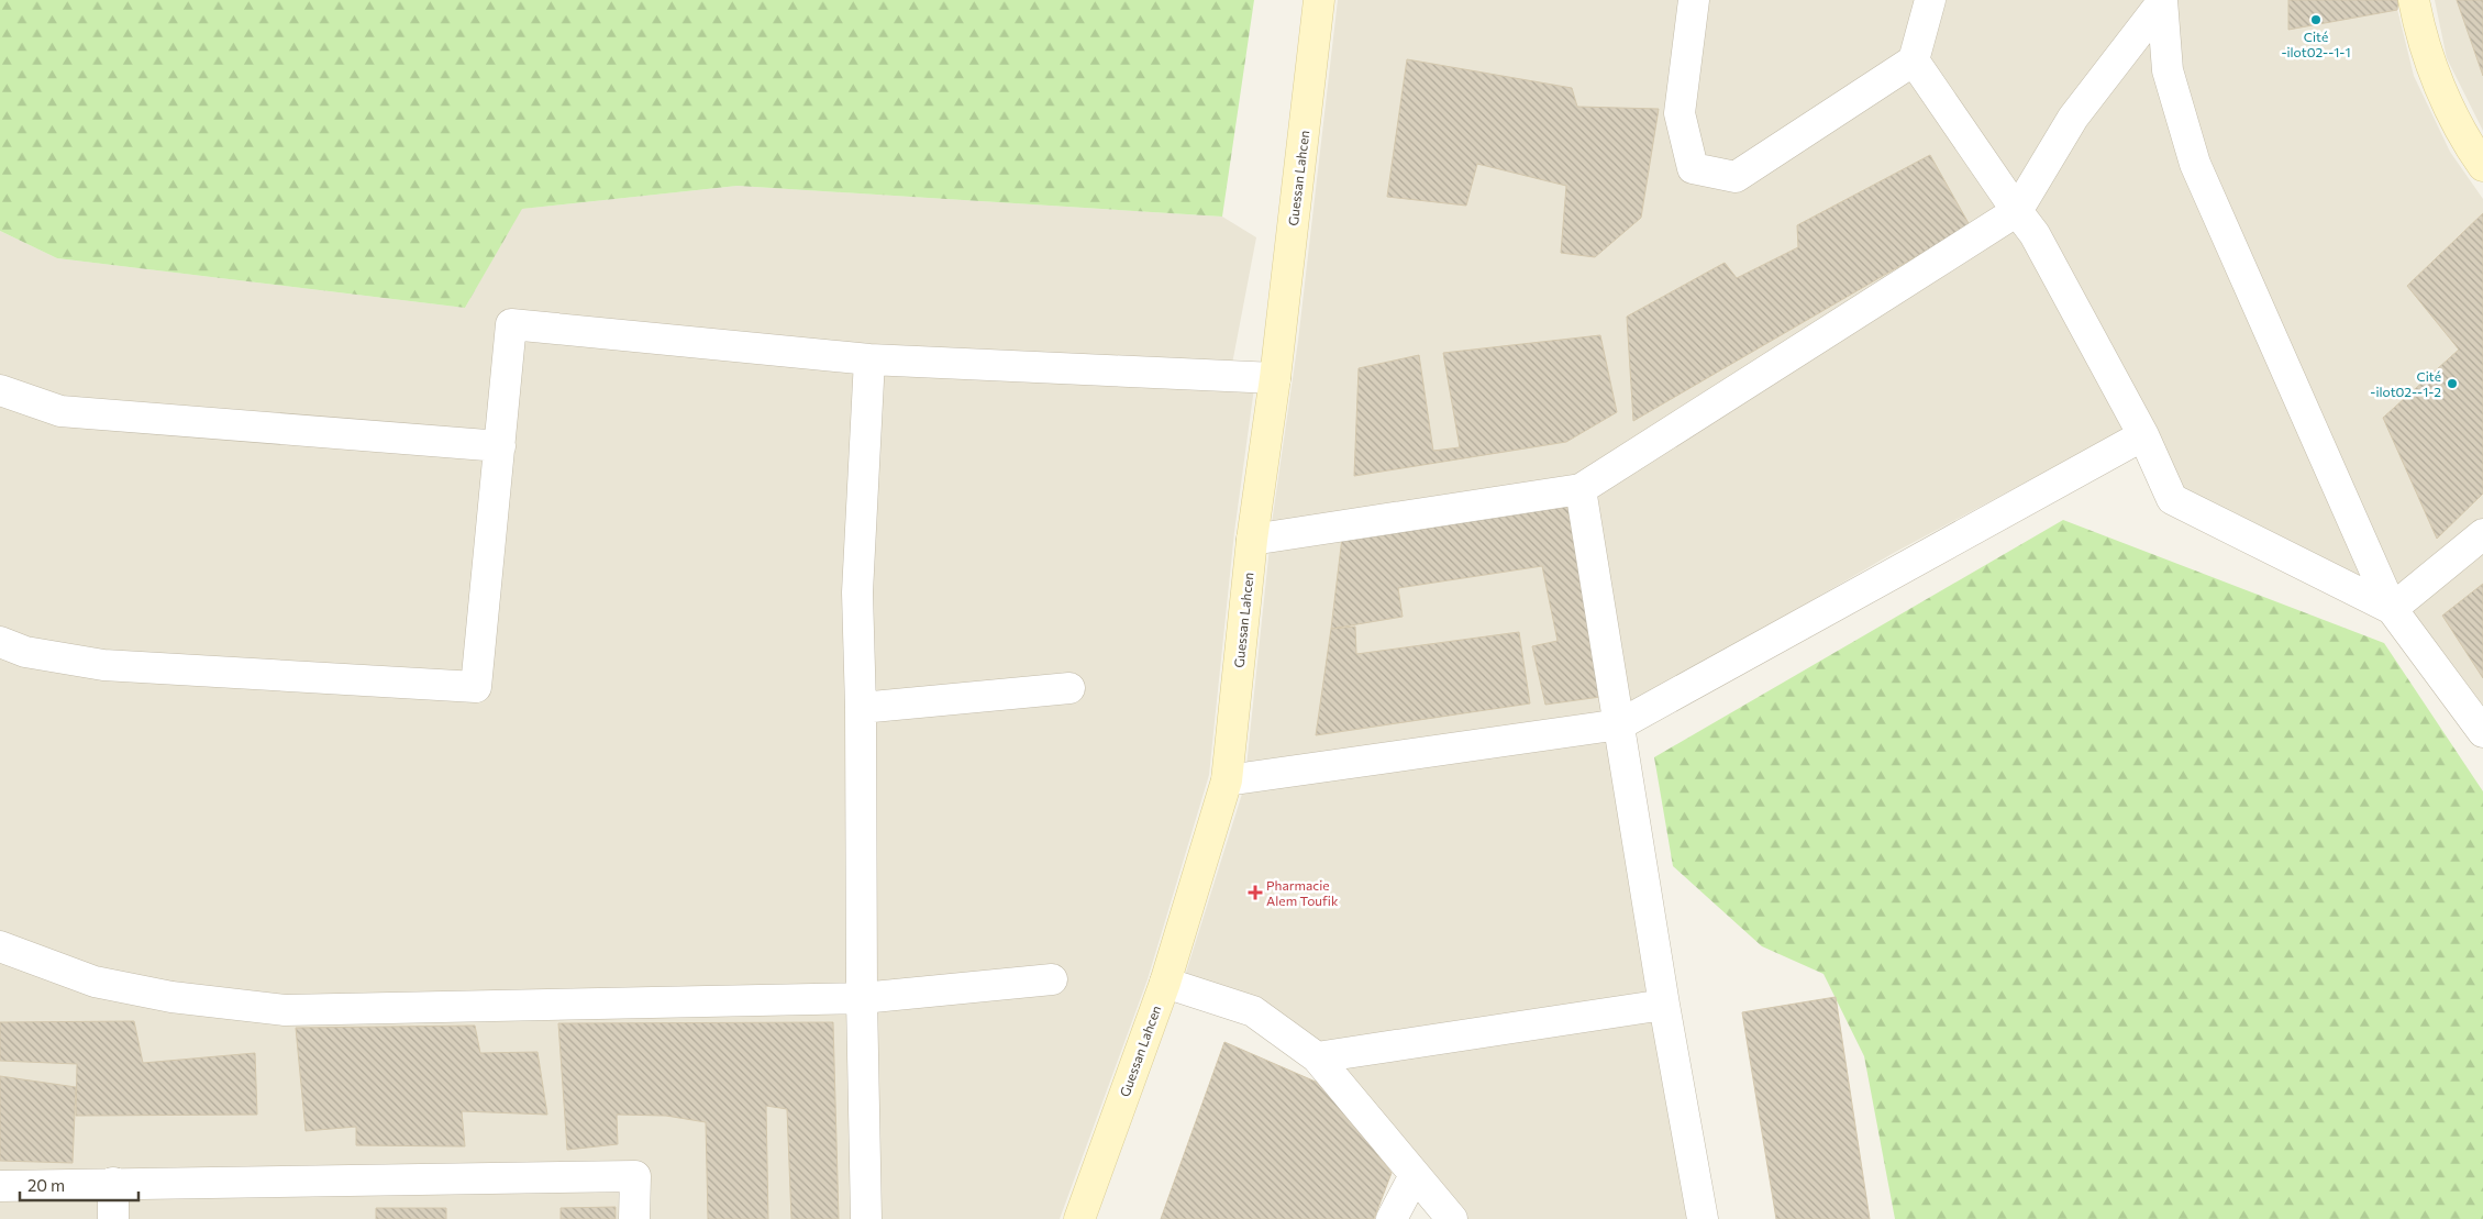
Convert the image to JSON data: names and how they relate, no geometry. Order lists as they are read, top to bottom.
{
  "streets": {
    "main road": ["Guessan Lahcen"]
  },
  "places": {
    "other": ["Cité -ilot02--1-1", "Cité -ilot02--1-2"],
    "health": ["Pharmacie Alem Toufik"]
  },
  "scale_bar": "20 m"
}
